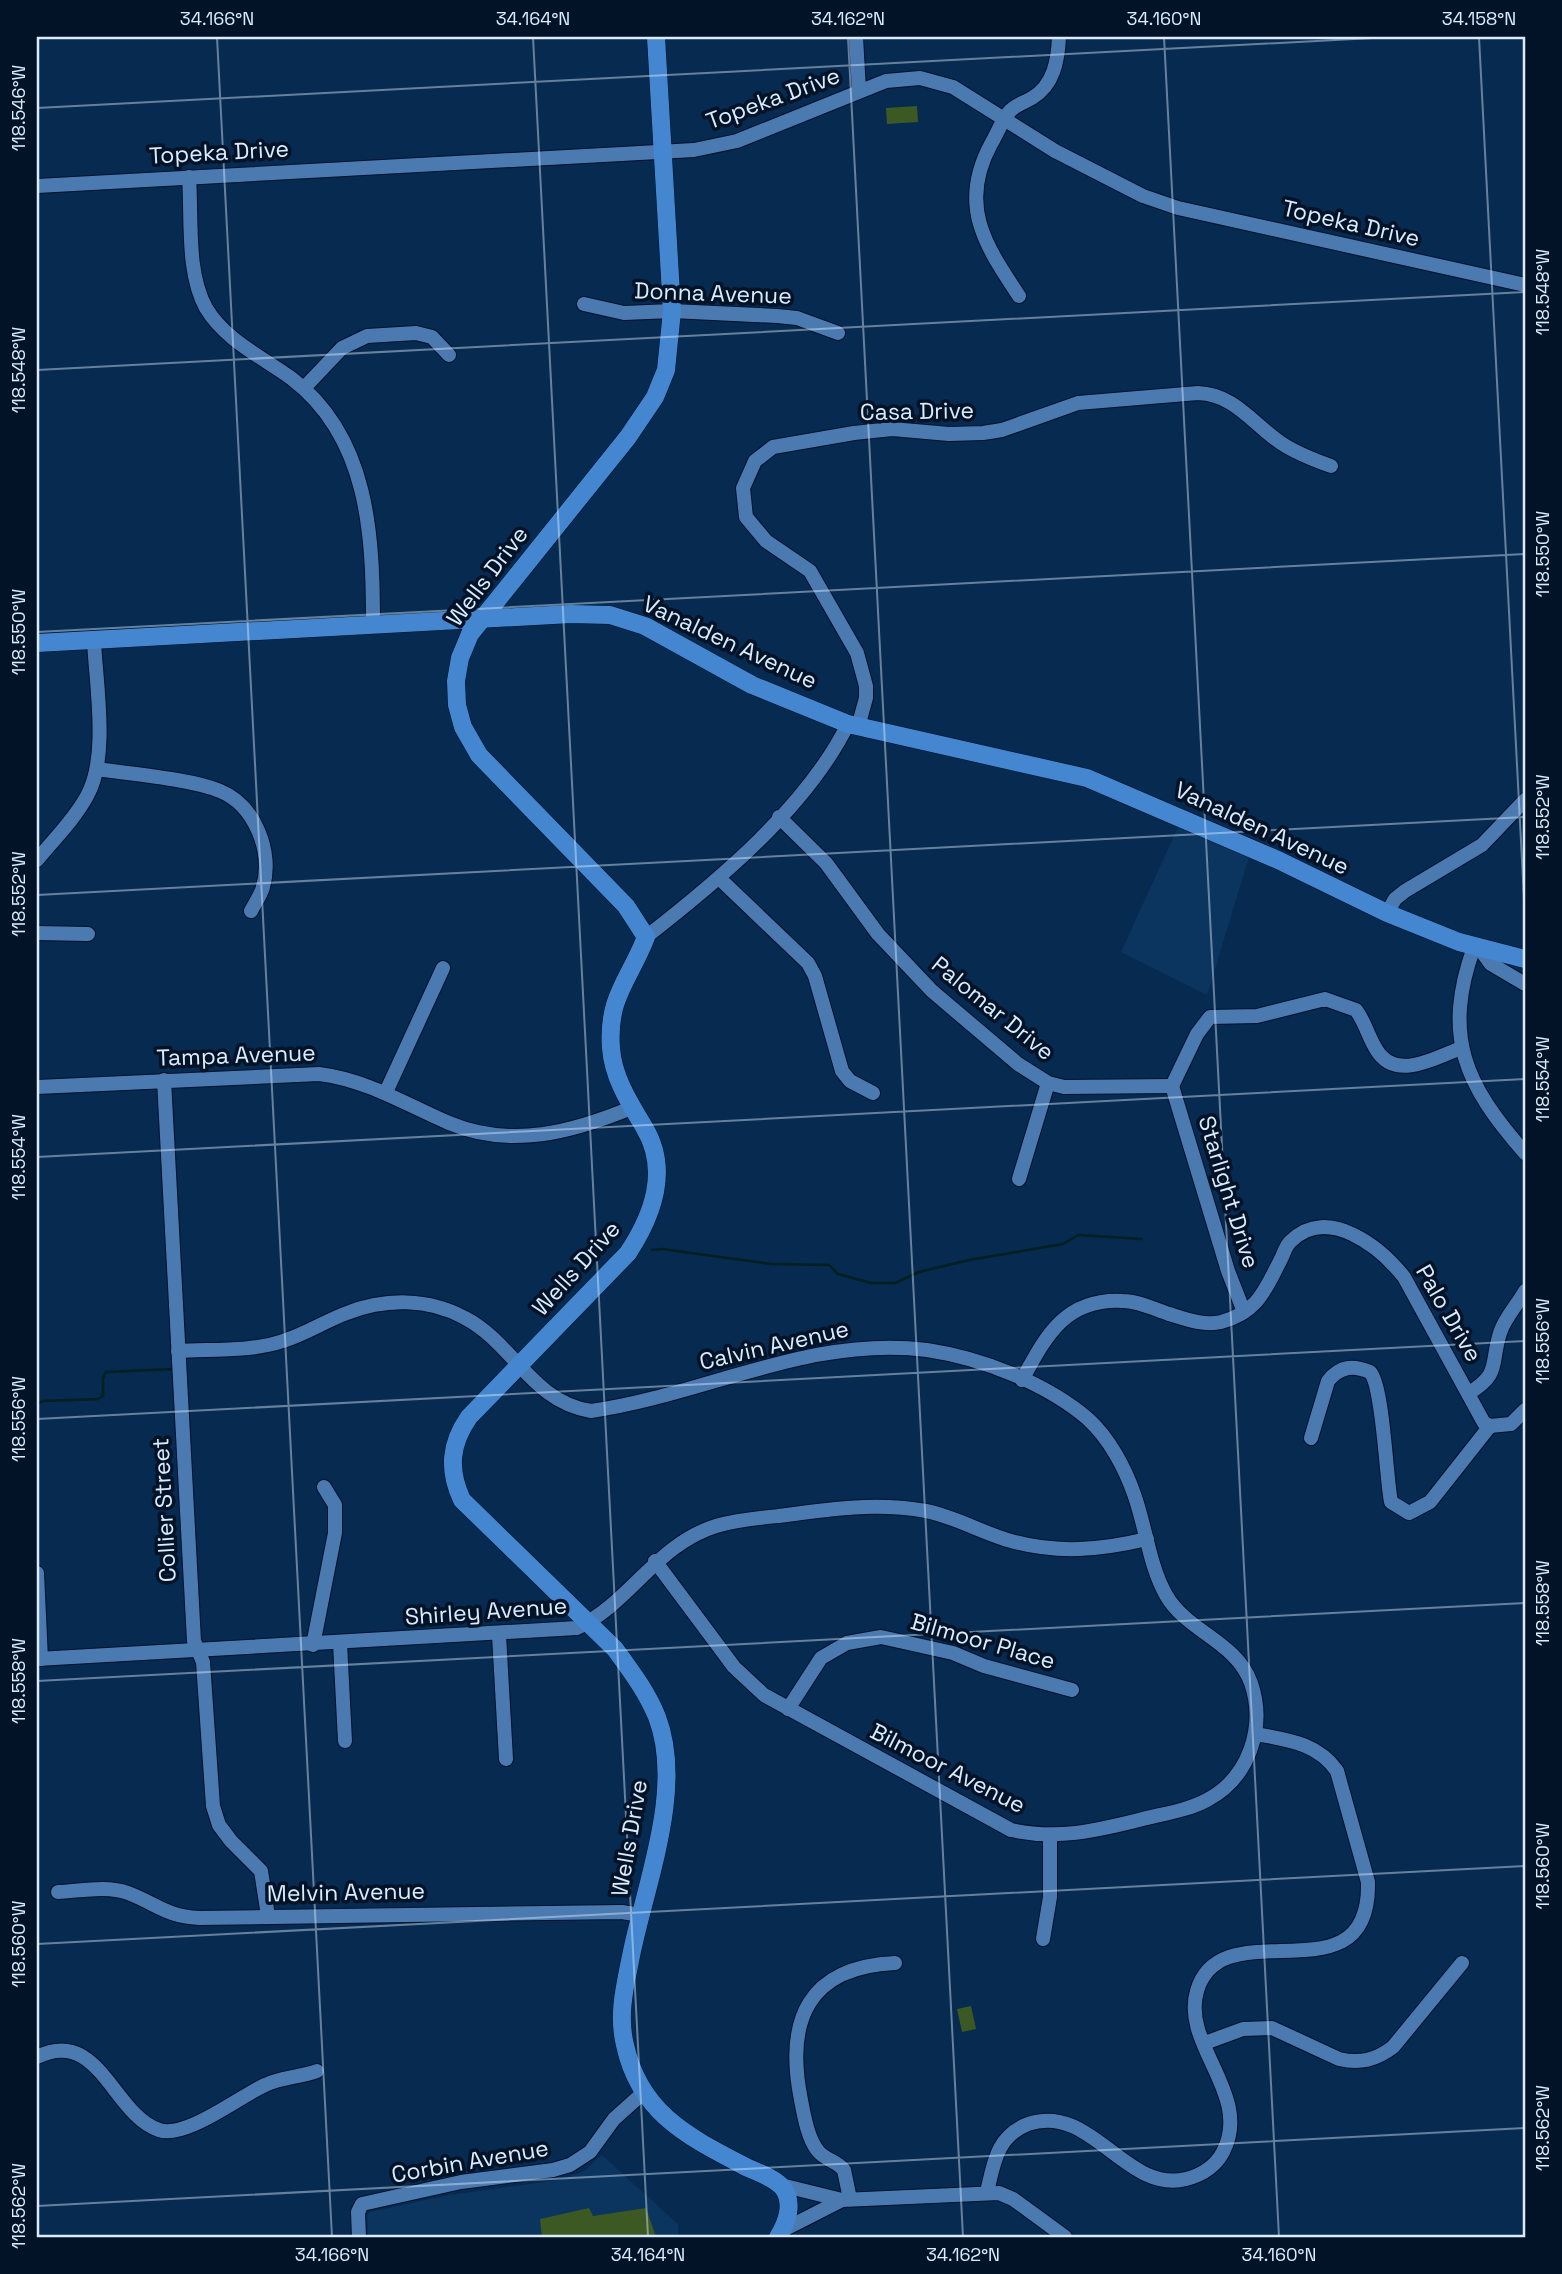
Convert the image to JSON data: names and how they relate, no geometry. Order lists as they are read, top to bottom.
{
  "streets": {
    "main road": ["Wells Drive", "Vanalden Avenue"],
    "street": [
      "Topeka Drive",
      "Donna Avenue",
      "Casa Drive",
      "Palomar Drive",
      "Tampa Avenue",
      "Starlight Drive",
      "Palo Drive",
      "Calvin Avenue",
      "Collier Street",
      "Shirley Avenue",
      "Bilmoor Place",
      "Bilmoor Avenue",
      "Melvin Avenue",
      "Corbin Avenue"
    ]
  },
  "crossings": [
    ["Topeka Drive", "Wells Drive"],
    ["Donna Avenue", "Wells Drive"],
    ["Casa Drive", "Wells Drive"],
    ["Casa Drive", "Vanalden Avenue"],
    ["Casa Drive", "Palomar Drive"],
    ["Wells Drive", "Vanalden Avenue"],
    ["Wells Drive", "Tampa Avenue"],
    ["Wells Drive", "Calvin Avenue"],
    ["Wells Drive", "Shirley Avenue"],
    ["Wells Drive", "Melvin Avenue"],
    ["Wells Drive", "Corbin Avenue"],
    ["Palomar Drive", "Starlight Drive"],
    ["Tampa Avenue", "Collier Street"],
    ["Starlight Drive", "Palo Drive"],
    ["Palo Drive", "Calvin Avenue"],
    ["Calvin Avenue", "Collier Street"],
    ["Calvin Avenue", "Shirley Avenue"],
    ["Calvin Avenue", "Bilmoor Avenue"],
    ["Collier Street", "Shirley Avenue"],
    ["Collier Street", "Melvin Avenue"],
    ["Shirley Avenue", "Bilmoor Avenue"],
    ["Bilmoor Place", "Bilmoor Avenue"]
  ],
  "coordinates": [
    "34.166°N",
    "34.164°N",
    "34.162°N",
    "34.160°N",
    "34.158°N",
    "118.546°W",
    "118.548°W",
    "118.550°W",
    "118.552°W",
    "118.554°W",
    "118.556°W",
    "118.558°W",
    "118.560°W",
    "118.562°W"
  ]
}
